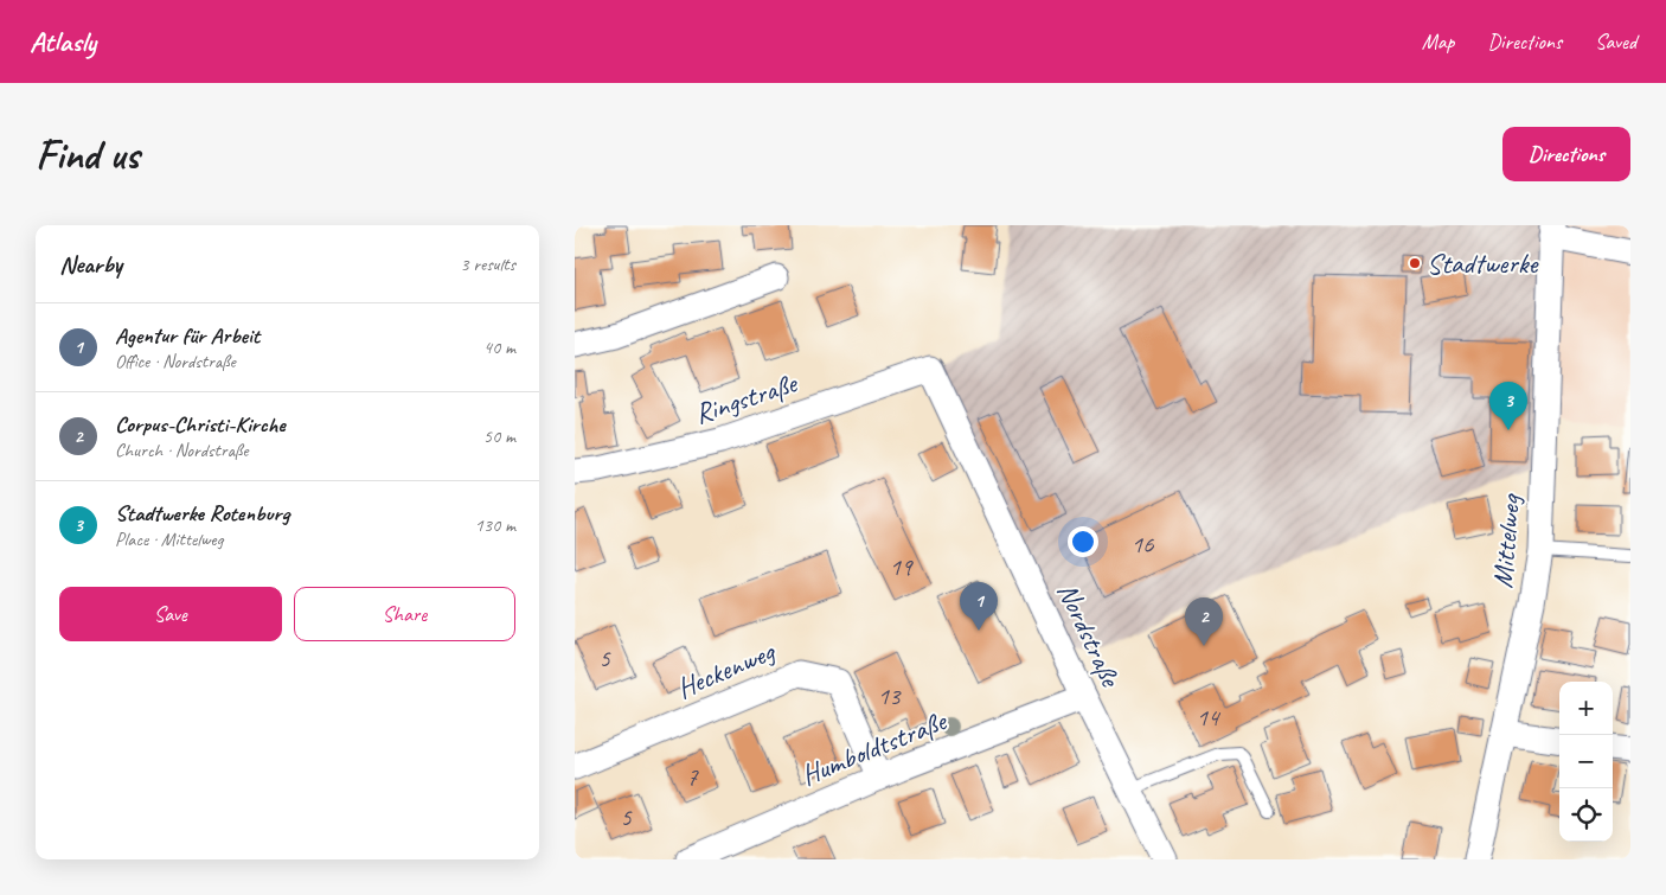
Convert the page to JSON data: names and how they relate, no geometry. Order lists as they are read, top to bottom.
{
  "streets": {
    "street": [
      "Ringstraße",
      "Mittelweg",
      "Nordstraße",
      "Heckenweg",
      "Humboldtstraße"
    ]
  },
  "crossings": [
    ["Ringstraße", "Nordstraße"],
    ["Nordstraße", "Humboldtstraße"],
    ["Heckenweg", "Humboldtstraße"]
  ],
  "places": ["Stadtwerke"],
  "house_numbers": [
    "16",
    "19",
    "5",
    "13",
    "14",
    "7",
    "5"
  ],
  "page": {
    "header": "Atlasly",
    "nav": ["Map", "Directions", "Saved"],
    "buttons": [
      "Directions",
      ["Save", "Share"]
    ],
    "title": "Find us",
    "heading": ["Nearby", "3 results"],
    "list": [
      {
        "mark": "1",
        "name": "Agentur für Arbeit",
        "note": "Office · Nordstraße",
        "value": "40 m"
      },
      {
        "mark": "2",
        "name": "Corpus-Christi-Kirche",
        "note": "Church · Nordstraße",
        "value": "50 m"
      },
      {
        "mark": "3",
        "name": "Stadtwerke Rotenburg",
        "note": "Place · Mittelweg",
        "value": "130 m"
      }
    ],
    "pins": ["3", "1", "2"],
    "map_buttons": ["+", "−"]
  }
}
